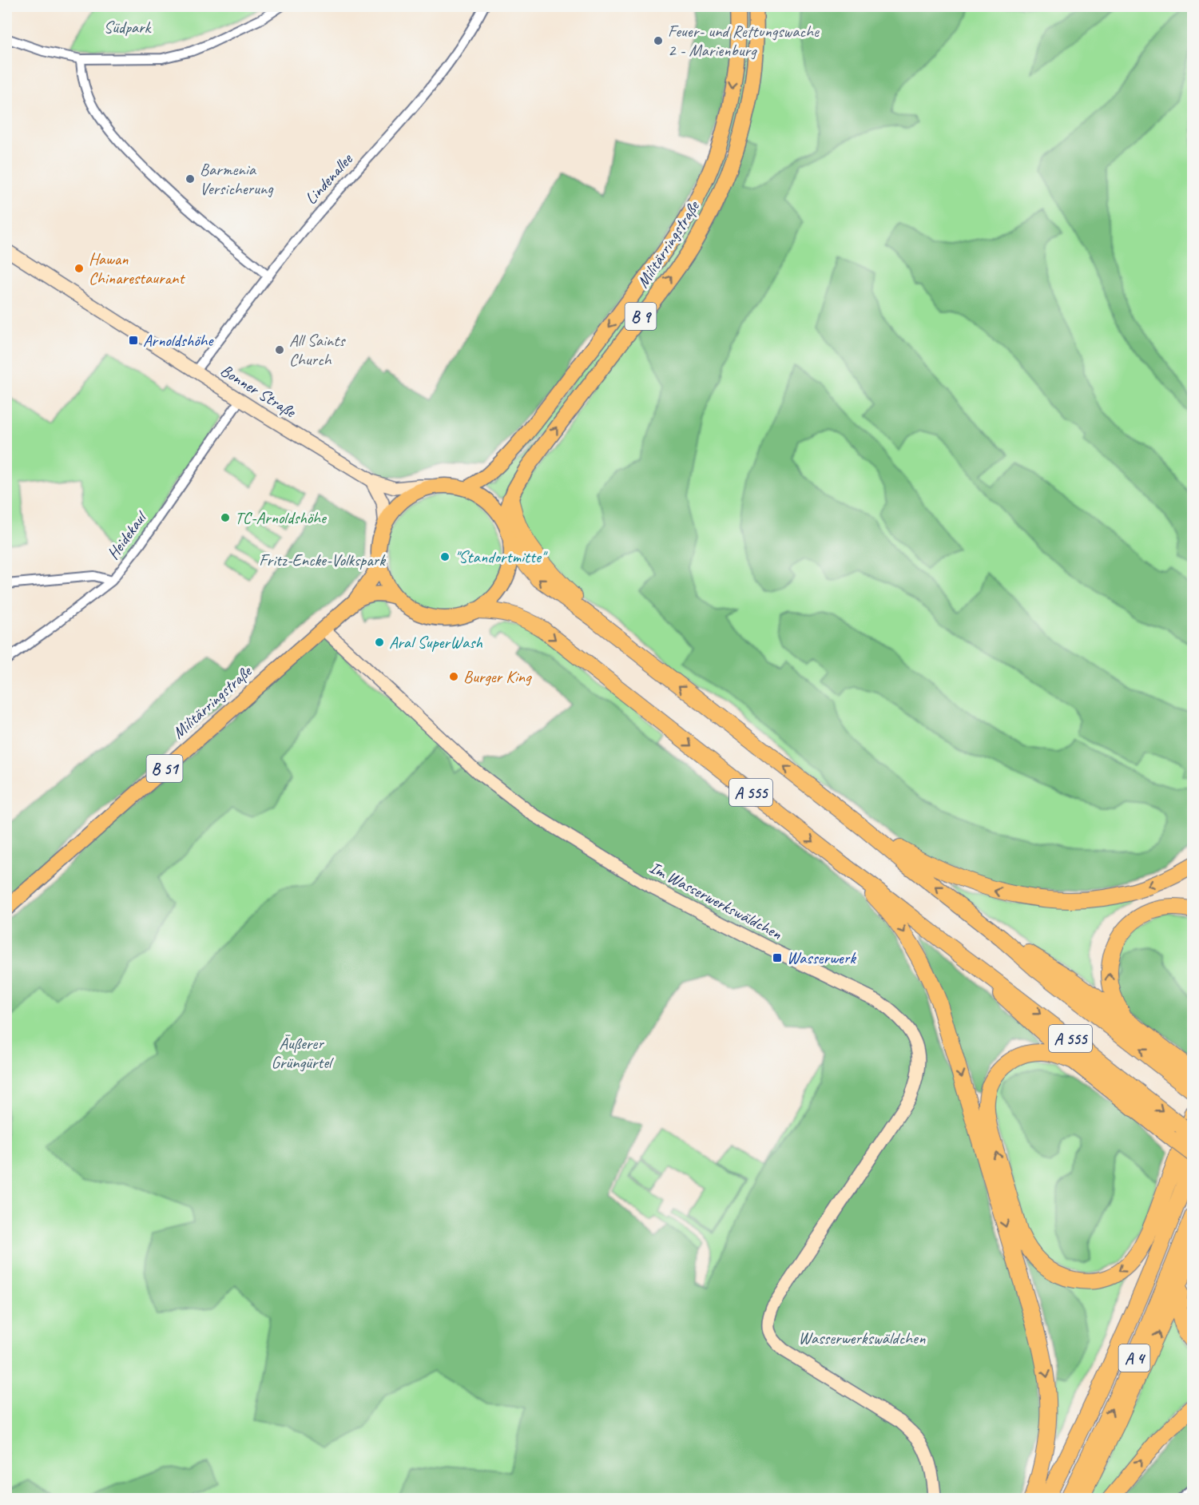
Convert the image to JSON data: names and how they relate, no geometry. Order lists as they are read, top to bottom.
{
  "streets": {
    "highway": ["A 555", "A 4"],
    "main road": ["Militärringstraße", "B 9", "B 51"],
    "street": [
      "Lindenallee",
      "Bonner Straße",
      "Heidekaul",
      "Im Wasserwerkswäldchen"
    ]
  },
  "crossings": [
    ["Lindenallee", "Bonner Straße"],
    ["Militärringstraße", "Bonner Straße"],
    ["Militärringstraße", "A 555"],
    ["Militärringstraße", "Im Wasserwerkswäldchen"],
    ["Bonner Straße", "Heidekaul"],
    ["Bonner Straße", "A 555"]
  ],
  "parks": [
    "Südpark",
    "Fritz-Encke-Volkspark",
    "Äußerer Grüngürtel",
    "Wasserwerkswäldchen"
  ],
  "places": {
    "other": [
      "Feuer- und Rettungswache 2 - Marienburg",
      "Barmenia Versicherung",
      "Hawan Chinarestaurant",
      "All Saints Church",
      "TC-Arnoldshöhe",
      "\"Standortmitte\"",
      "Aral SuperWash",
      "Burger King"
    ],
    "transit": ["Arnoldshöhe", "Wasserwerk"]
  }
}
